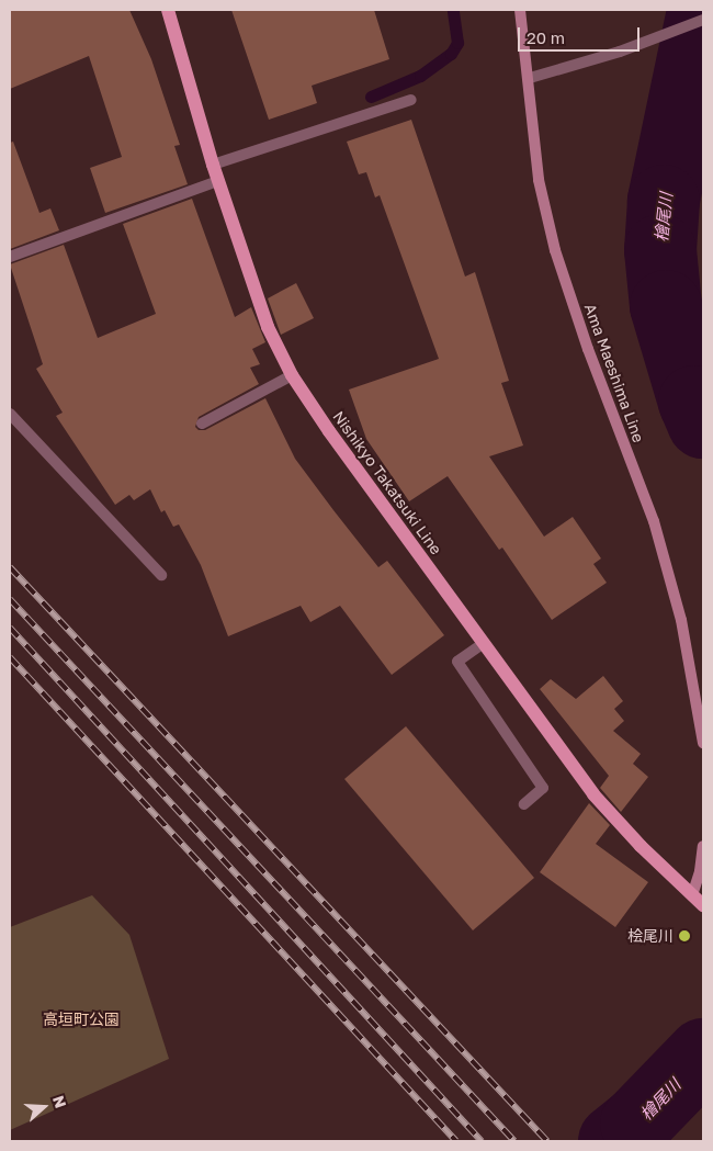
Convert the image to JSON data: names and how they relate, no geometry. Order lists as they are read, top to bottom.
{
  "streets": {
    "main road": ["Ama Maeshima Line", "Nishikyo Takatsuki Line"]
  },
  "water": ["檜尾川"],
  "parks": ["高垣町公園"],
  "places": ["桧尾川"],
  "scale_bar": "20 m",
  "north": "right"
}
